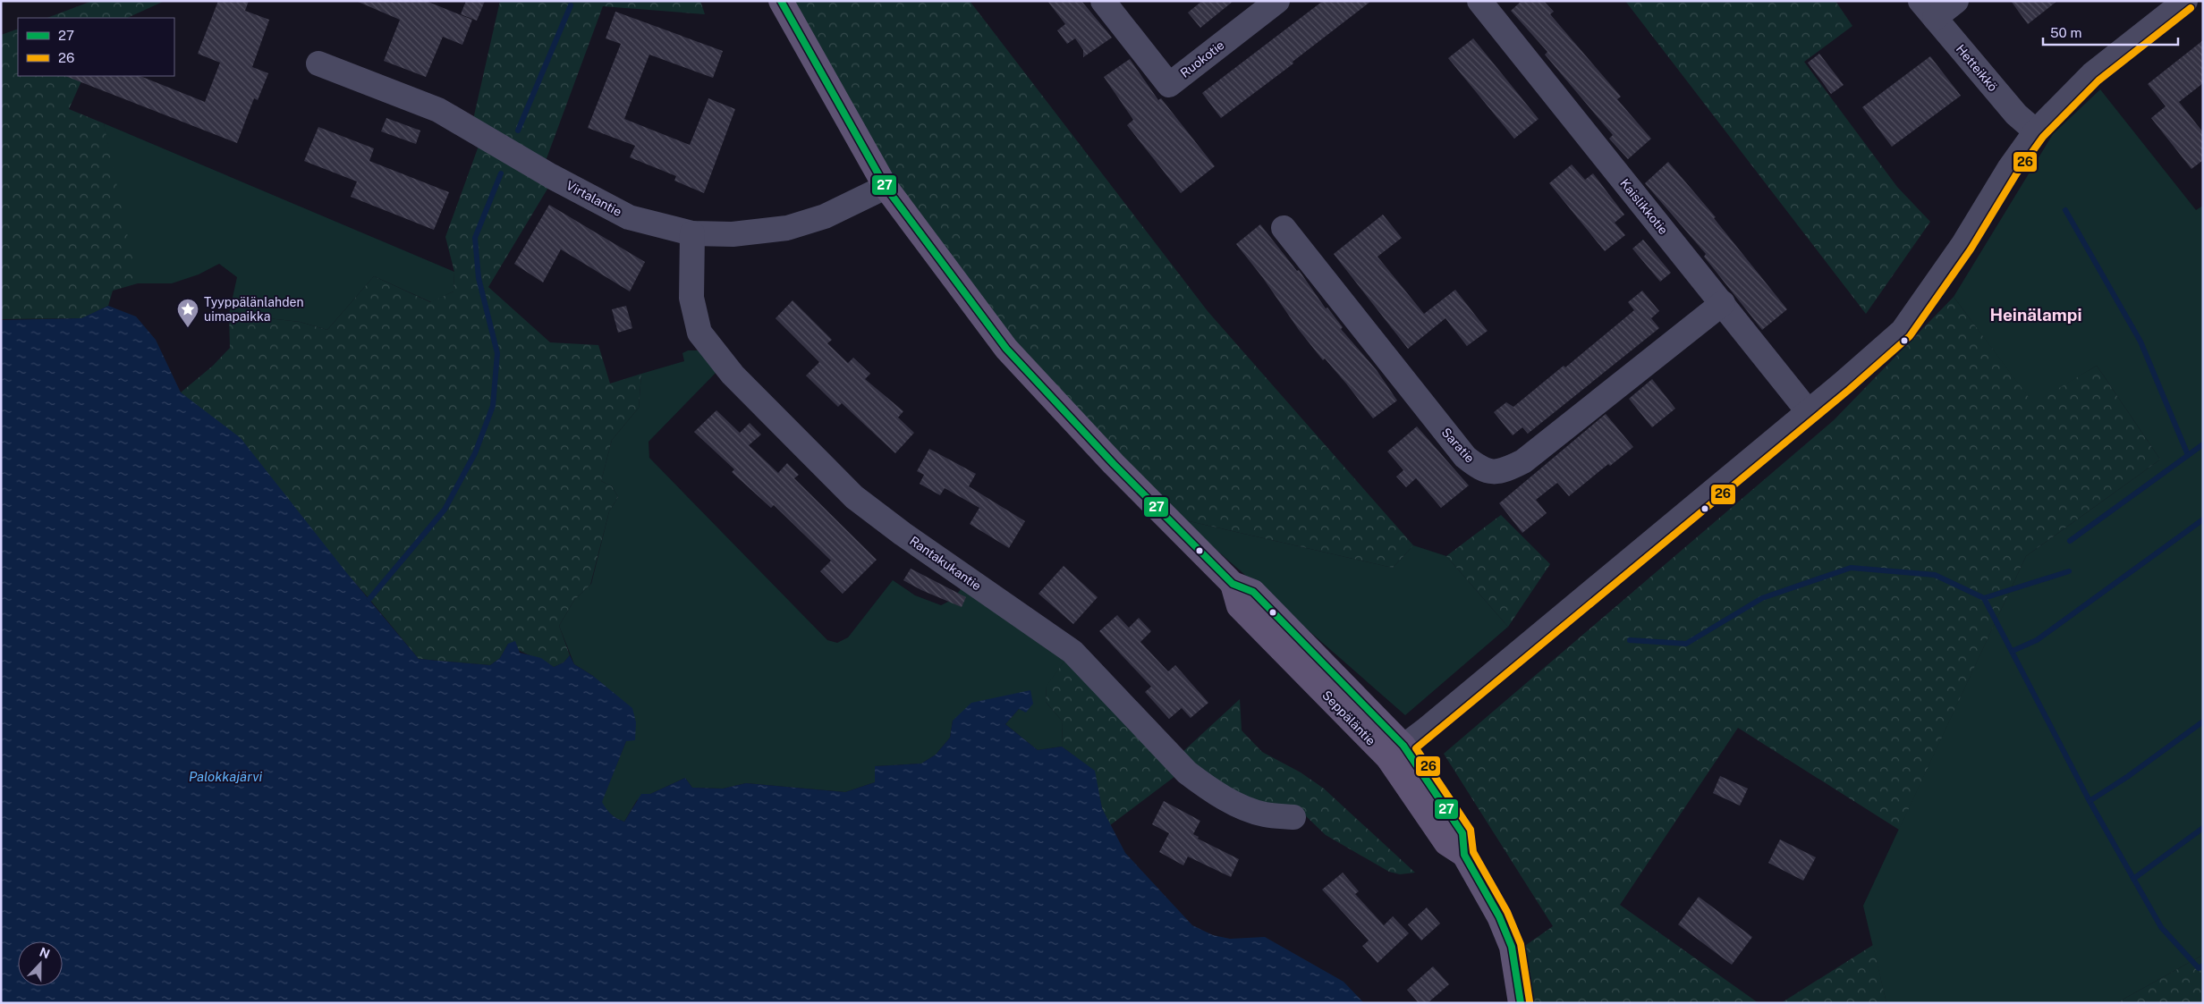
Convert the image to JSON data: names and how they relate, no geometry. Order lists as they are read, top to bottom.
{
  "streets": {
    "main road": ["Seppäläntie"],
    "street": [
      "Ruokotie",
      "Hetteikkö",
      "Virtalantie",
      "Kaislikkotie",
      "Saratie",
      "Rantakukantie"
    ]
  },
  "crossings": [
    ["Virtalantie", "Rantakukantie"],
    ["Virtalantie", "Seppäläntie"],
    ["Kaislikkotie", "Saratie"]
  ],
  "districts": ["Heinälampi"],
  "water": ["Palokkajärvi"],
  "places": {
    "place": ["Tyyppälänlahden uimapaikka"]
  },
  "lines": ["transit line 27", "transit line 26"],
  "legend": ["27", "26"],
  "scale_bar": "50 m",
  "north": "top"
}
